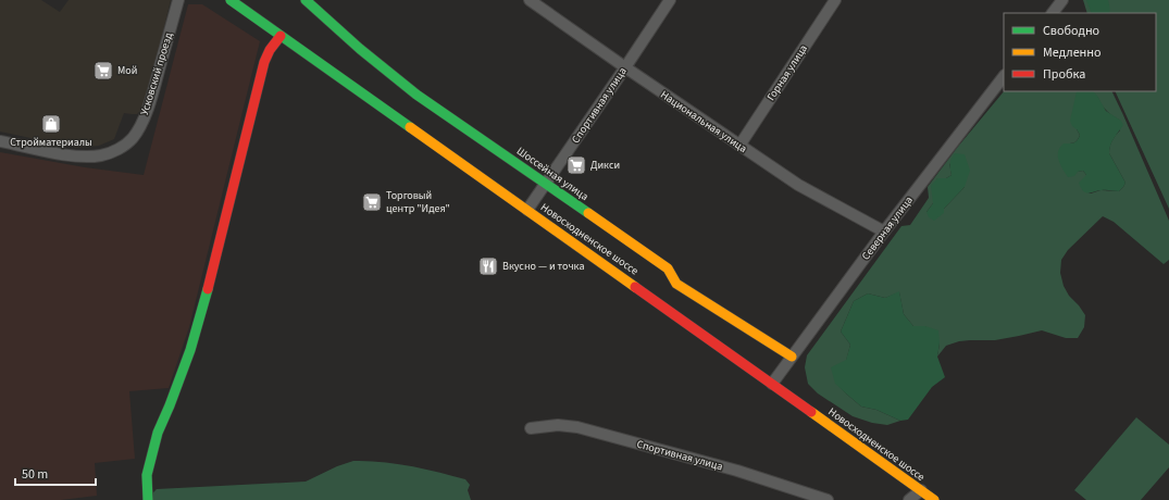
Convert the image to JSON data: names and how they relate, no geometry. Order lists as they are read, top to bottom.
{
  "streets": {
    "street": [
      "Горная улица",
      "Усковский проезд",
      "Спортивная улица",
      "Национальная улица",
      "Шоссейная улица",
      "Северная улица",
      "Новосходненское шоссе"
    ]
  },
  "crossings": [
    ["Горная улица", "Национальная улица"],
    ["Спортивная улица", "Национальная улица"],
    ["Спортивная улица", "Шоссейная улица"],
    ["Спортивная улица", "Новосходненское шоссе"],
    ["Национальная улица", "Северная улица"],
    ["Шоссейная улица", "Северная улица"],
    ["Северная улица", "Новосходненское шоссе"]
  ],
  "places": {
    "supermarket": ["Мой", "Дикси", "Торговый центр \"Идея\""],
    "shop": ["Стройматериалы"],
    "restaurant": ["Вкусно — и точка"]
  },
  "legend": ["Свободно", "Медленно", "Пробка"],
  "scale_bar": "50 m"
}
